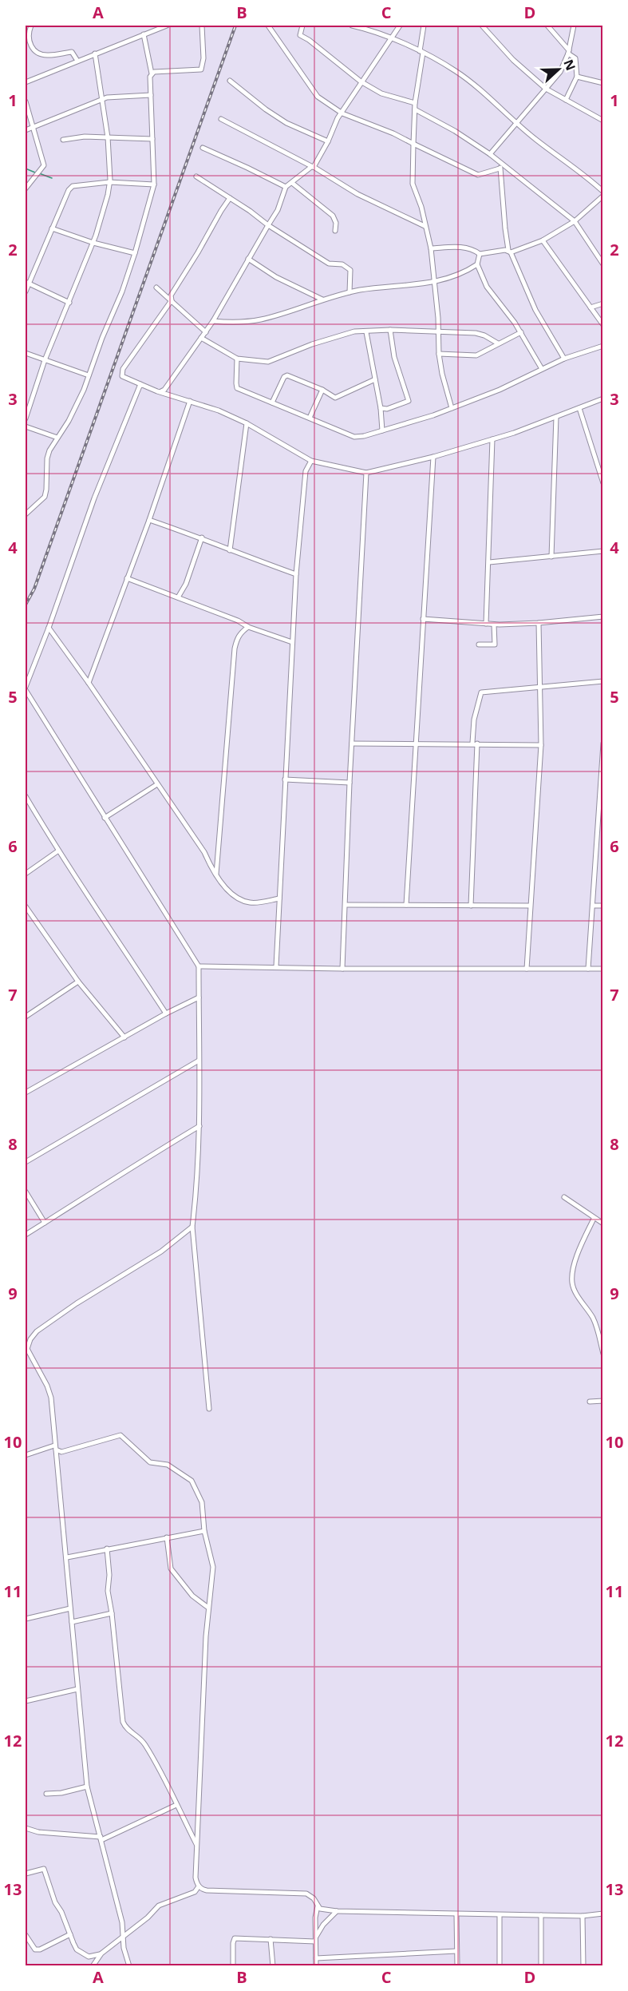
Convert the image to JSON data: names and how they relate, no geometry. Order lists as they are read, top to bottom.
{
  "north": "right",
  "grid": {
    "columns": [
      "A",
      "B",
      "C",
      "D"
    ],
    "rows": [
      "1",
      "2",
      "3",
      "4",
      "5",
      "6",
      "7",
      "8",
      "9",
      "10",
      "11",
      "12",
      "13"
    ]
  }
}
